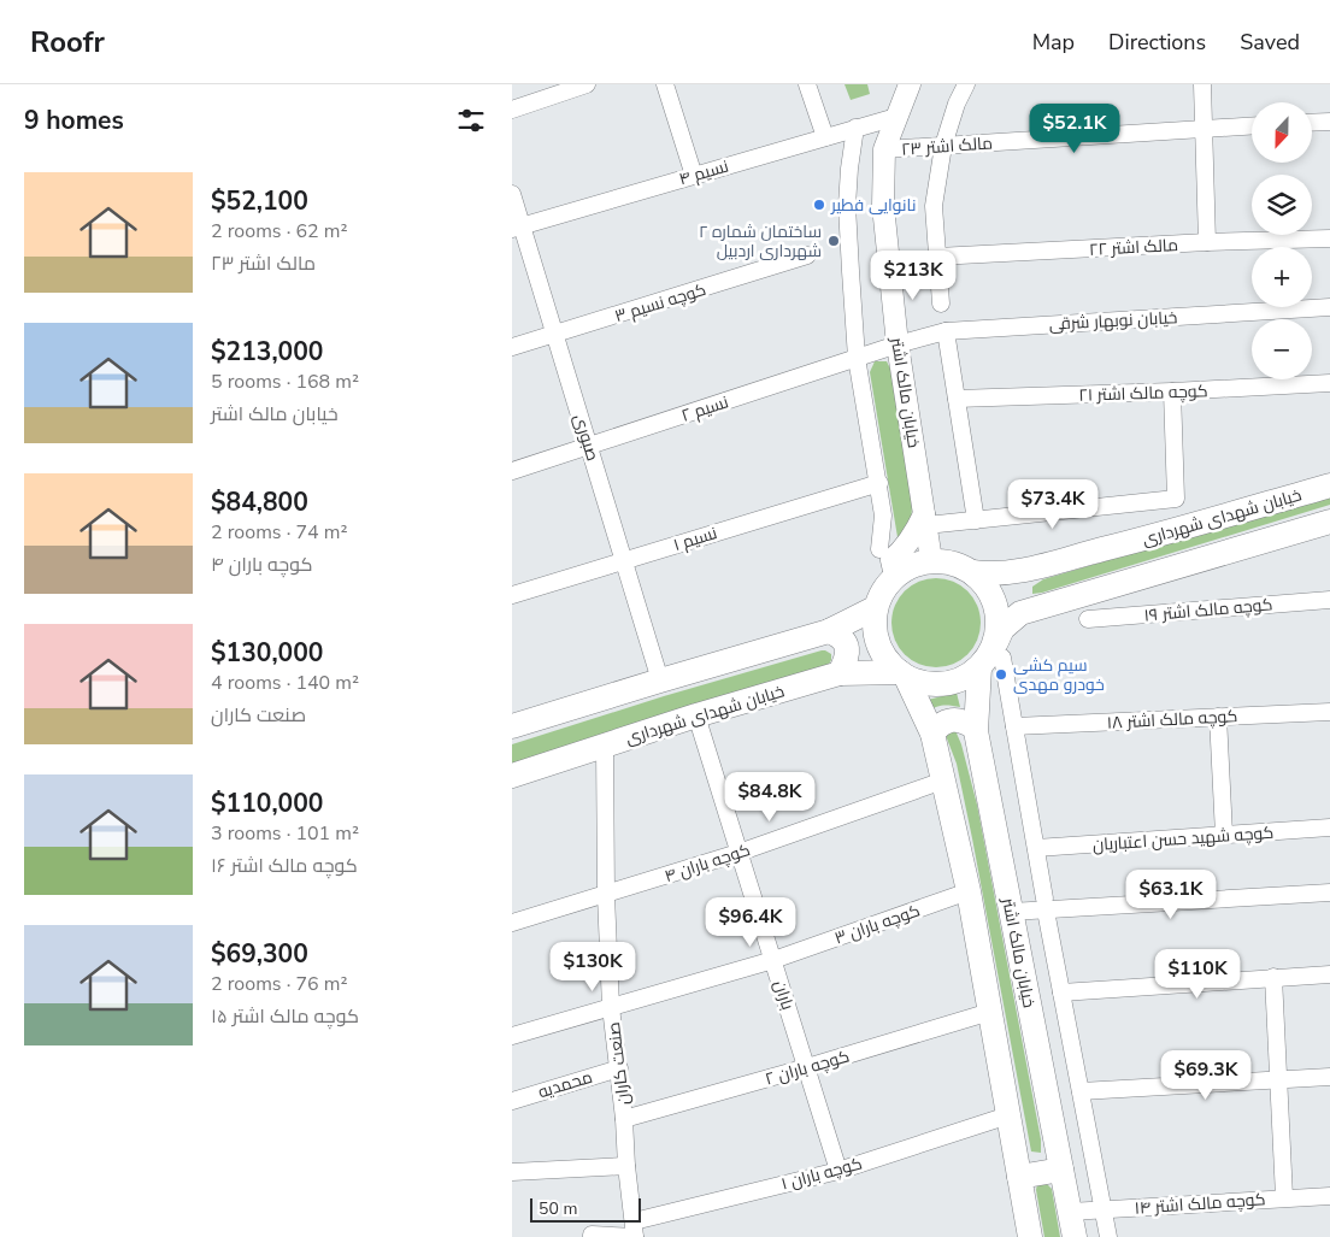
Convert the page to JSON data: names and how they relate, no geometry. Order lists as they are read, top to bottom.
{
  "streets": {
    "main road": ["خیابان مالک اشتر", "خیابان شهدای شهرداری"],
    "street": [
      "مالک اشتر ۲۳",
      "نسیم ۴",
      "مالک اشتر ۲۲",
      "کوچه نسیم ۳",
      "خیابان نوبهار شرقی",
      "کوچه مالک اشتر ۲۱",
      "نسیم ۲",
      "صبوری",
      "نسیم ۱",
      "کوچه مالک اشتر ۱۹",
      "کوچه مالک اشتر ۱۸",
      "کوچه شهید حسن اعتباریان",
      "کوچه باران ۴",
      "کوچه باران ۳",
      "باران",
      "صنعت کاران",
      "کوچه باران ۲",
      "محمدیه",
      "کوچه باران ۱",
      "کوچه مالک اشتر ۱۴"
    ]
  },
  "crossings": [
    ["مالک اشتر ۲۳", "خیابان مالک اشتر"],
    ["نسیم ۴", "خیابان مالک اشتر"],
    ["نسیم ۴", "صبوری"],
    ["کوچه نسیم ۳", "صبوری"],
    ["خیابان نوبهار شرقی", "خیابان مالک اشتر"],
    ["خیابان نوبهار شرقی", "نسیم ۲"],
    ["خیابان مالک اشتر", "نسیم ۲"],
    ["خیابان مالک اشتر", "خیابان شهدای شهرداری"],
    ["خیابان مالک اشتر", "کوچه مالک اشتر ۱۴"],
    ["نسیم ۲", "صبوری"],
    ["صبوری", "نسیم ۱"],
    ["خیابان شهدای شهرداری", "باران"],
    ["خیابان شهدای شهرداری", "صنعت کاران"],
    ["کوچه باران ۴", "باران"],
    ["کوچه باران ۴", "صنعت کاران"],
    ["کوچه باران ۳", "باران"],
    ["کوچه باران ۳", "صنعت کاران"],
    ["باران", "کوچه باران ۲"],
    ["باران", "کوچه باران ۱"],
    ["صنعت کاران", "کوچه باران ۲"],
    ["صنعت کاران", "محمدیه"],
    ["صنعت کاران", "کوچه باران ۱"]
  ],
  "places": ["نانوایی فطیر", "ساختمان شماره ۲ شهرداری اردبیل", "سیم کشی خودرو مهدی"],
  "scale_bar": "50 m",
  "north": "bottom",
  "page": {
    "header": "Roofr",
    "nav": ["Map", "Directions", "Saved"],
    "heading": "9 homes",
    "map_buttons": ["+", "−"],
    "price": [
      "$52.1K",
      "$213K",
      "$73.4K",
      "$84.8K",
      "$63.1K",
      "$96.4K",
      "$130K",
      "$110K",
      "$69.3K"
    ],
    "list": [
      {
        "name": "$52,100",
        "note": "2 rooms · 62 m² · مالک اشتر ۲۳"
      },
      {
        "name": "$213,000",
        "note": "5 rooms · 168 m² · خیابان مالک اشتر"
      },
      {
        "name": "$84,800",
        "note": "2 rooms · 74 m² · کوچه باران ۴"
      },
      {
        "name": "$130,000",
        "note": "4 rooms · 140 m² · صنعت کاران"
      },
      {
        "name": "$110,000",
        "note": "3 rooms · 101 m² · کوچه مالک اشتر ۱۶"
      },
      {
        "name": "$69,300",
        "note": "2 rooms · 76 m² · کوچه مالک اشتر ۱۵"
      }
    ],
    "scale": "50 m"
  }
}
